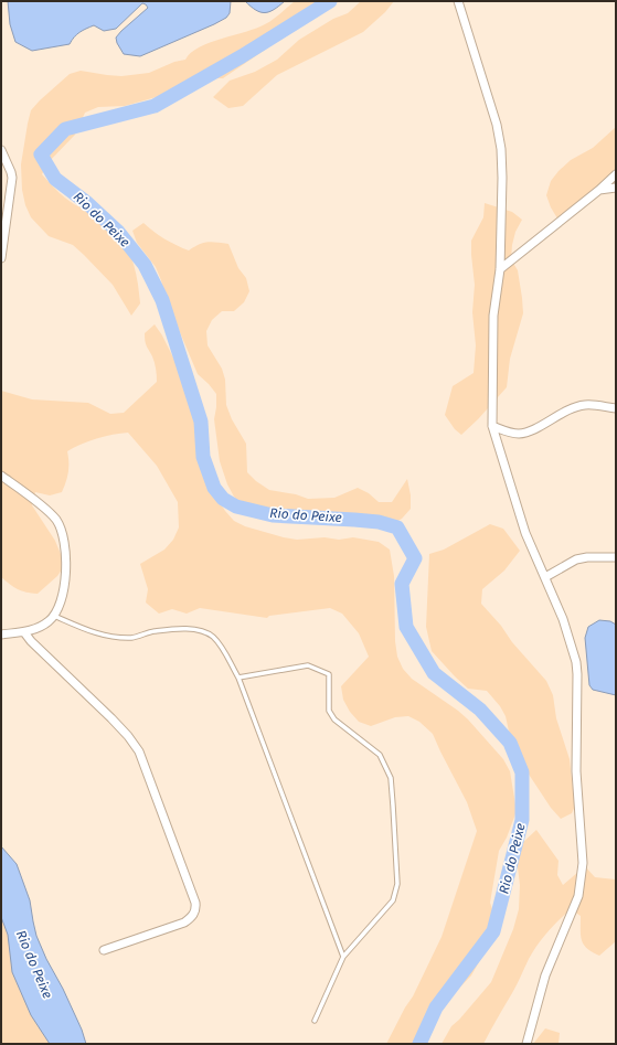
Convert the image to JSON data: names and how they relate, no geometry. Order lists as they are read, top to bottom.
{
  "water": ["Rio do Peixe"]
}
